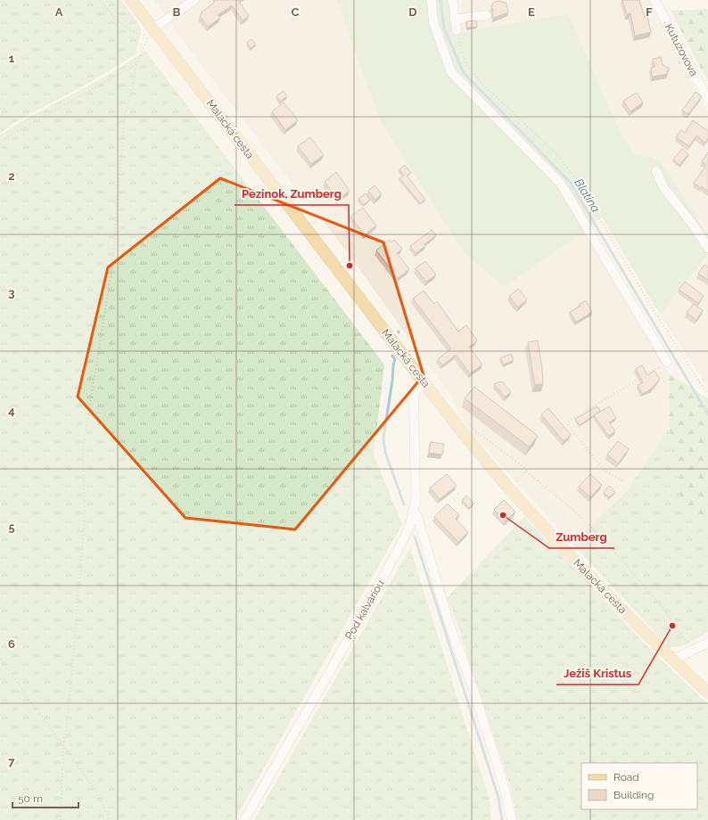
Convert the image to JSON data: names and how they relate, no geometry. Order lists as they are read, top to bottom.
{
  "streets": {
    "main road": ["Malacká cesta"],
    "street": ["Kutuzovova", "Pod kalváriou"]
  },
  "crossings": [
    ["Malacká cesta", "Pod kalváriou"]
  ],
  "water": ["Blatina"],
  "places": ["Pezinok, Zumberg", "Zumberg", "Ježiš Kristus"],
  "legend": ["Road", "Building"],
  "scale_bar": "50 m",
  "grid": {
    "columns": [
      "A",
      "B",
      "C",
      "D",
      "E",
      "F"
    ],
    "rows": [
      "1",
      "2",
      "3",
      "4",
      "5",
      "6",
      "7"
    ]
  }
}
